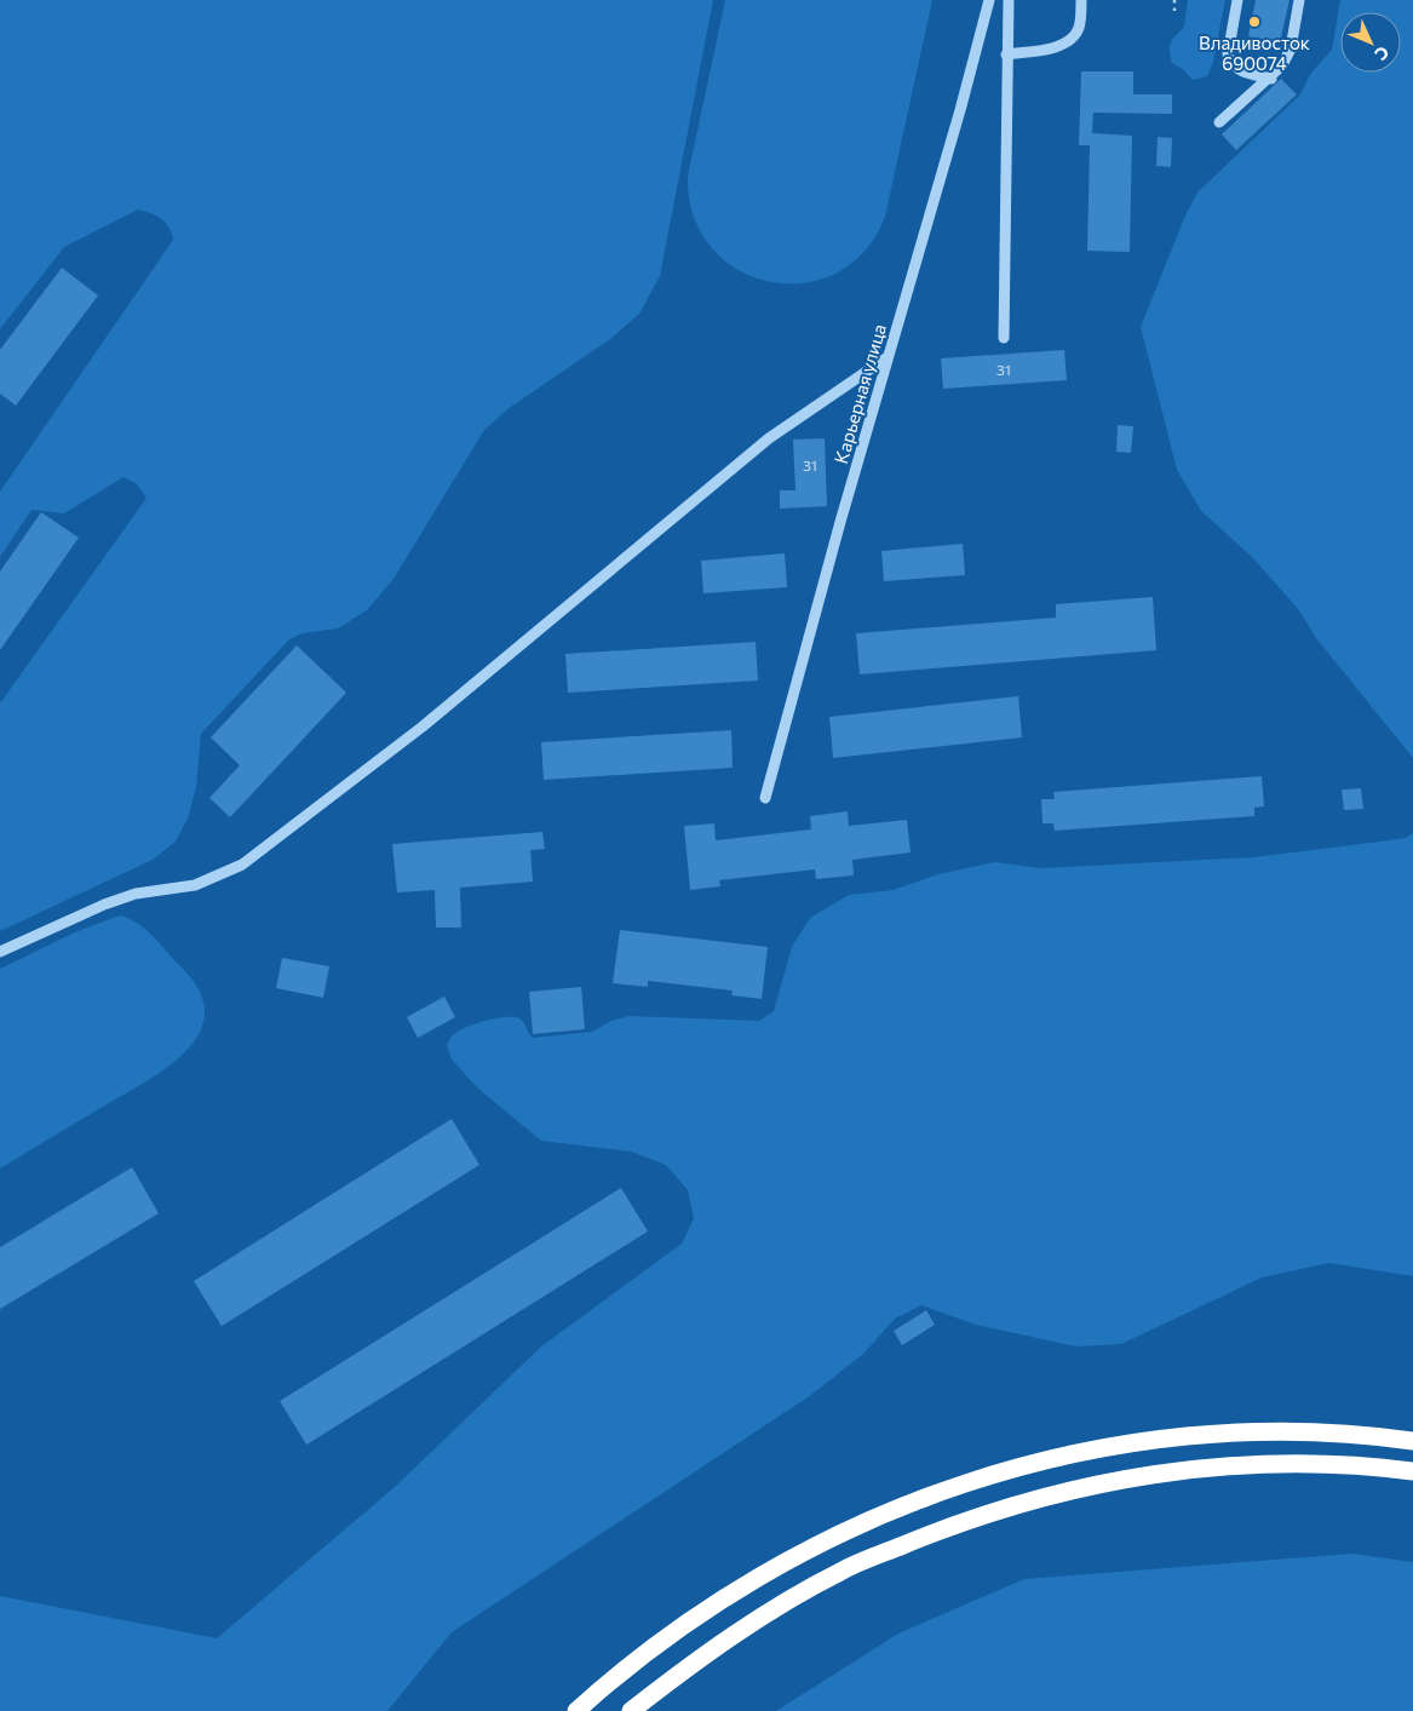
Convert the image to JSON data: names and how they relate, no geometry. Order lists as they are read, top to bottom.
{
  "streets": {
    "street": ["Карьерная улица"]
  },
  "places": ["Владивосток 690074"],
  "house_numbers": ["31", "31"],
  "north": "bottom right"
}
